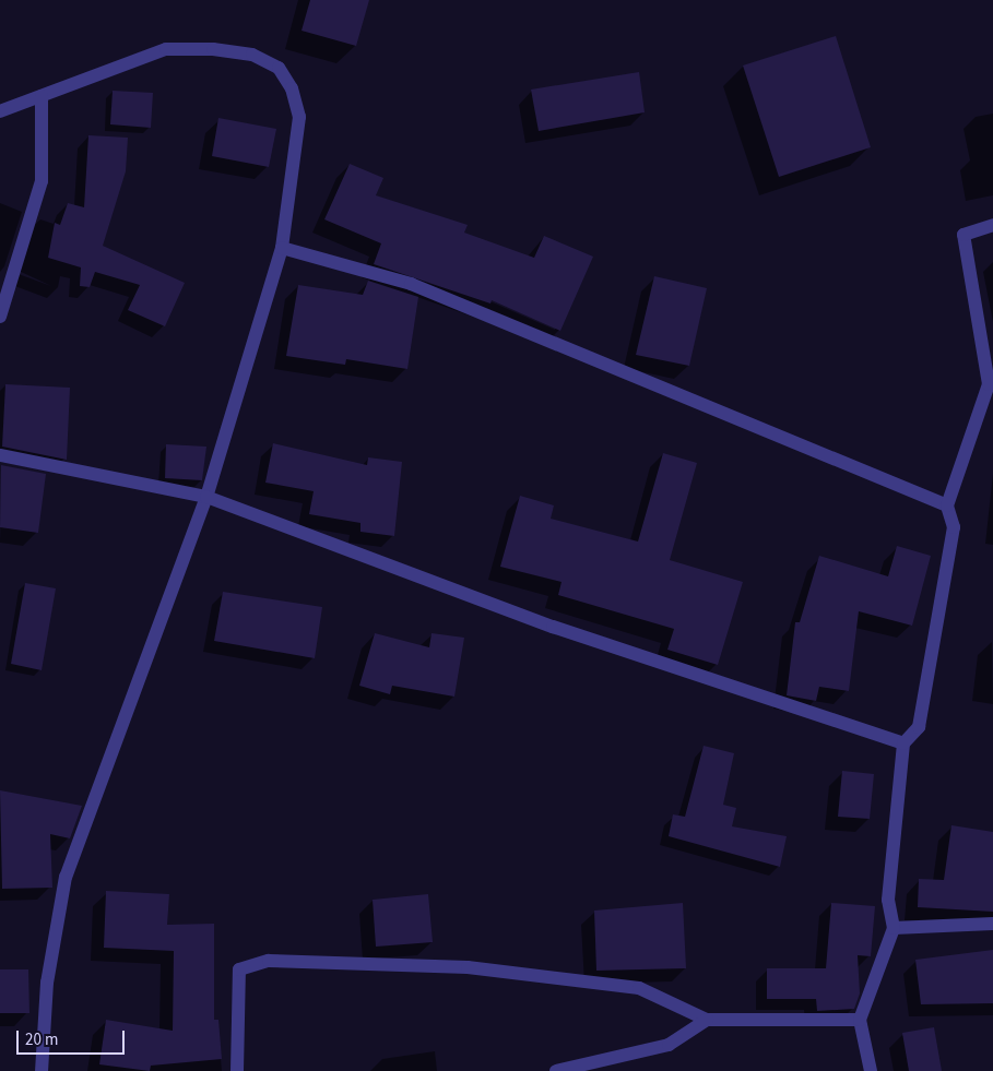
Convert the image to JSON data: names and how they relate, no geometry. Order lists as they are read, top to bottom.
{
  "scale_bar": "20 m"
}
